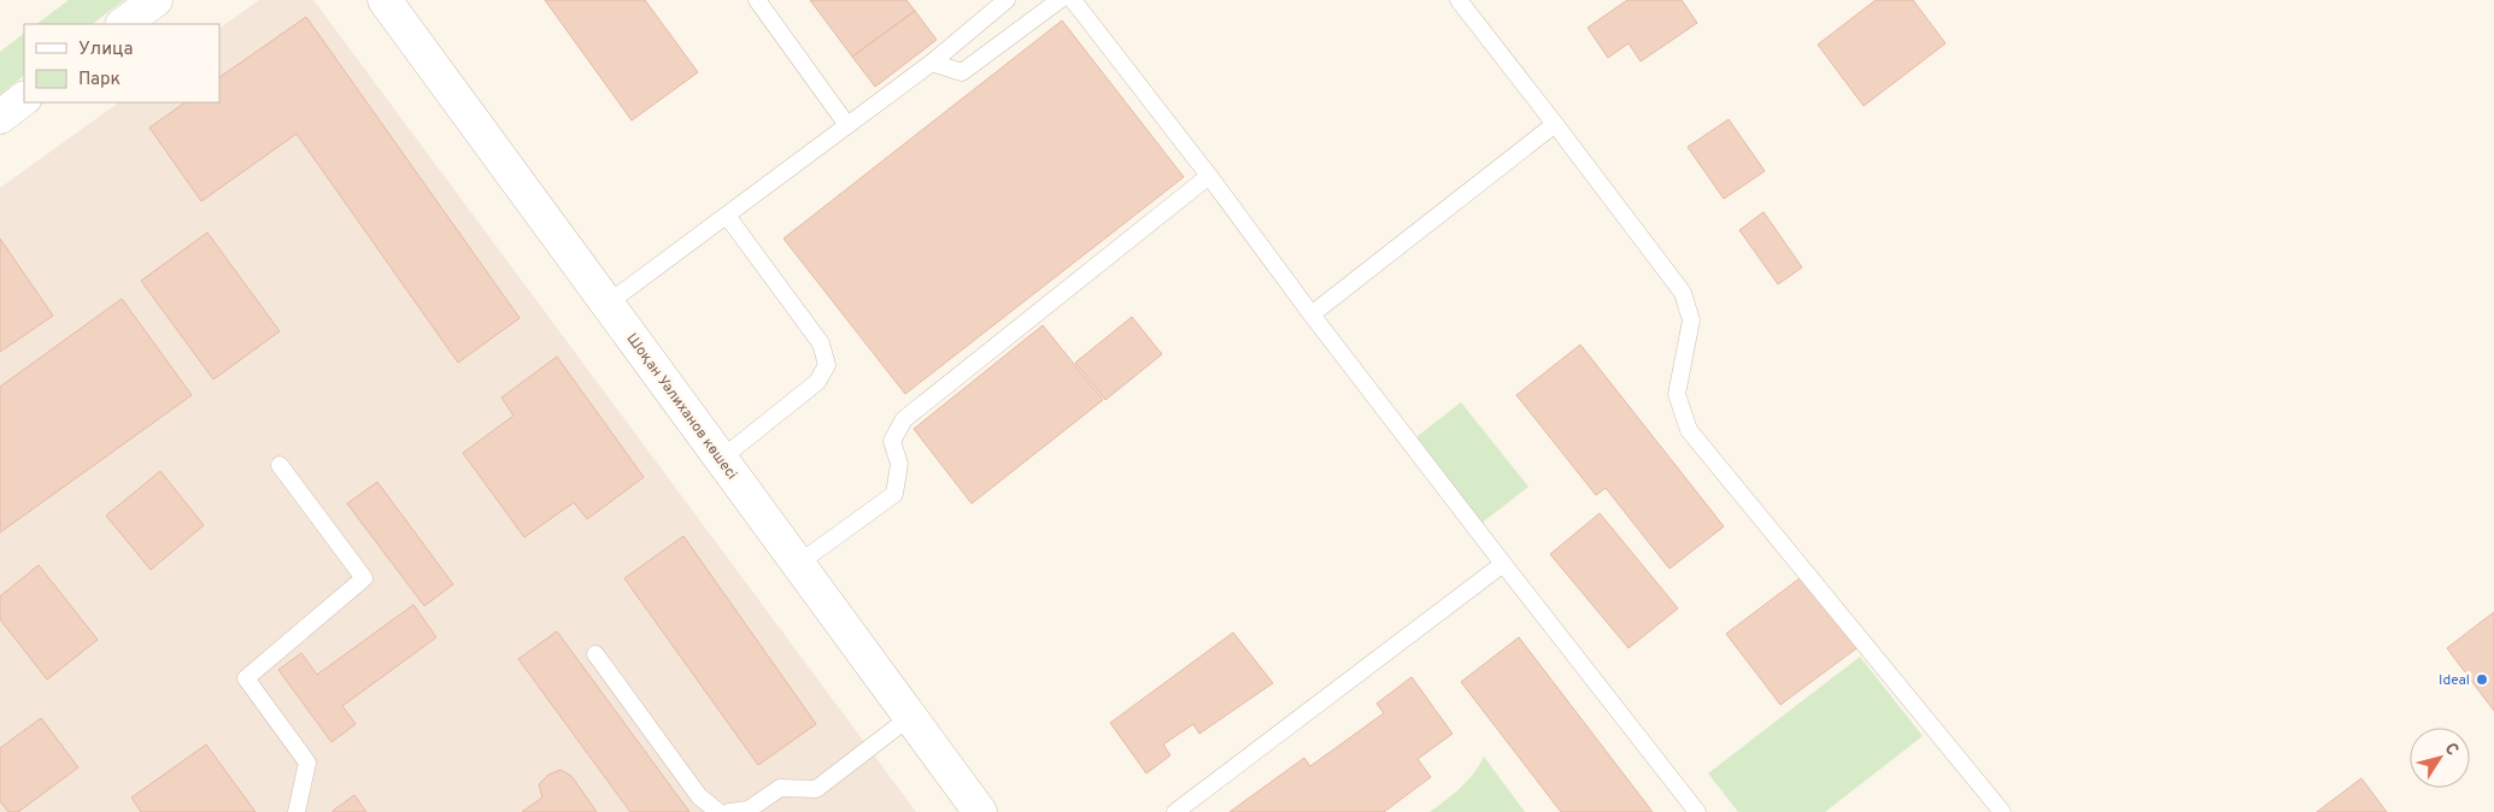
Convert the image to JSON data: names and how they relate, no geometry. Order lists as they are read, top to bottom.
{
  "streets": {
    "street": ["Шоқан Уәлиханов көшесі"]
  },
  "places": ["Ideal"],
  "legend": ["Улица", "Парк"],
  "north": "top right"
}
